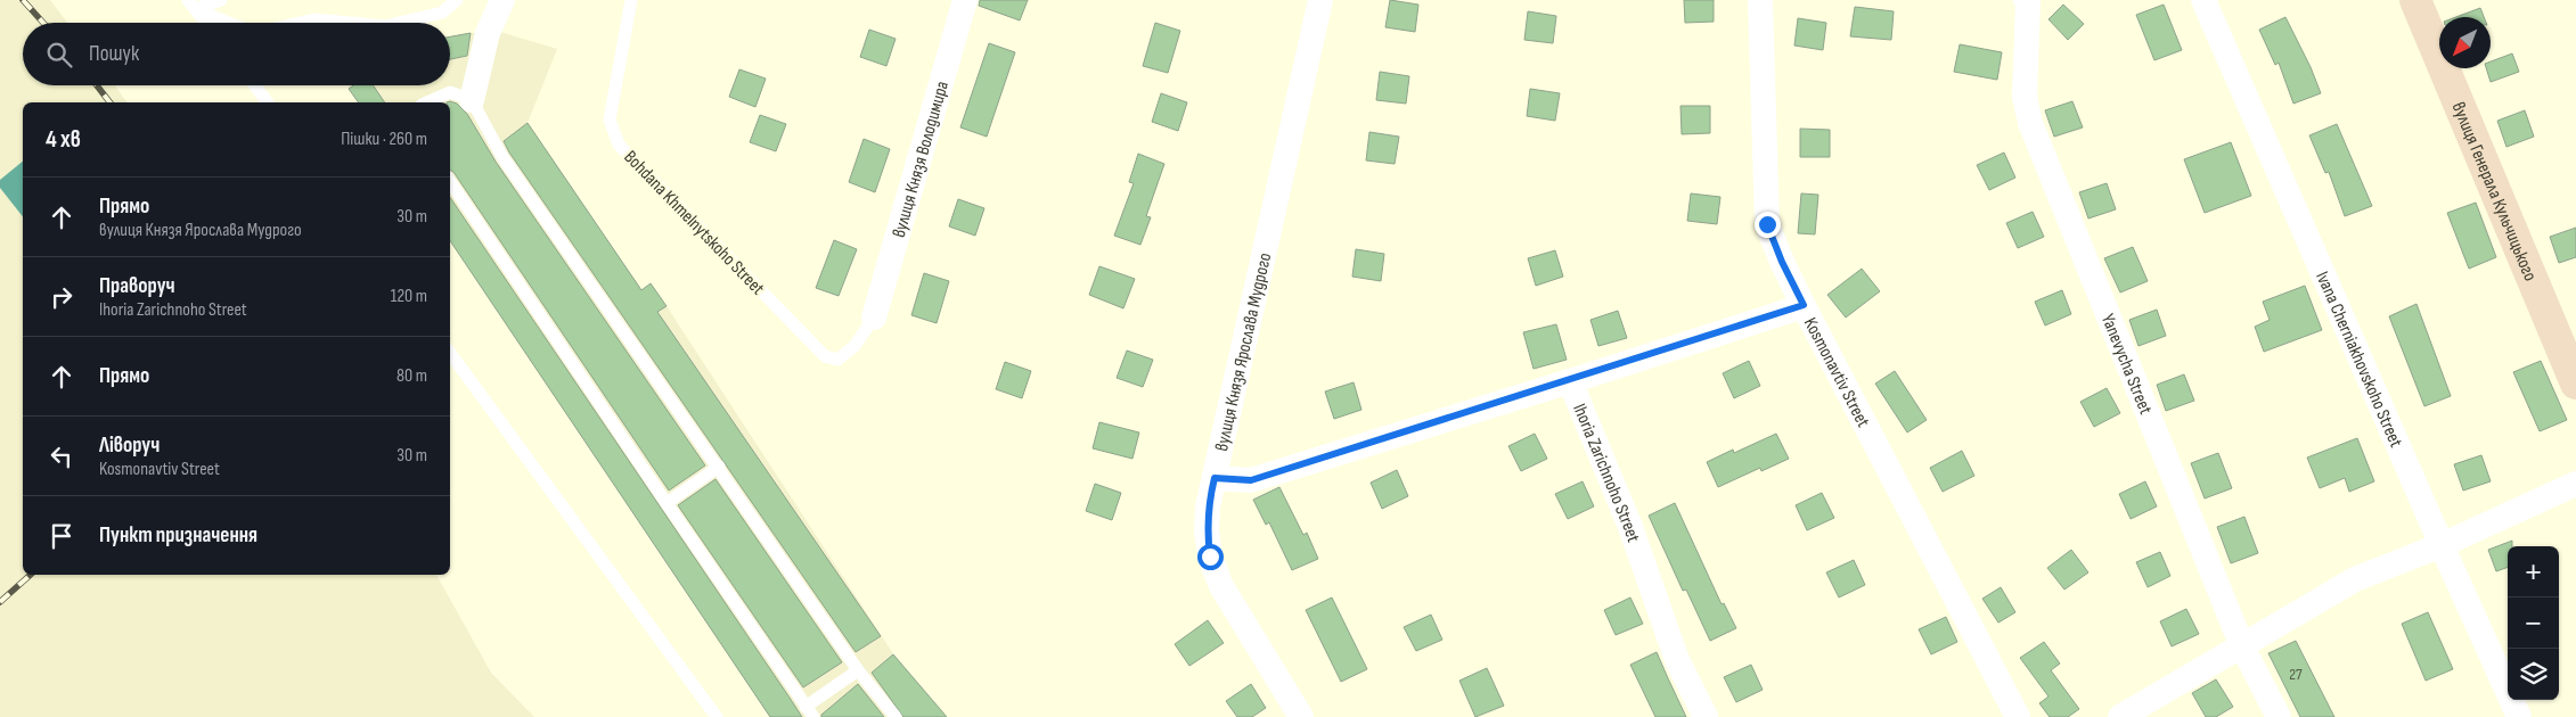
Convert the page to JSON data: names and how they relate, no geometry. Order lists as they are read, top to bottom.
{
  "streets": {
    "street": [
      "вулиця Князя Володимира",
      "вулиця Генерала Кульчицького",
      "вулиця Князя Ярослава Мудрого",
      "Ivana Cherniakhovskoho Street",
      "Yanevycha Street",
      "Kosmonavtiv Street",
      "Ihoria Zarichnoho Street"
    ],
    "lane": ["Bohdana Khmelnytskoho Street"]
  },
  "crossings": [
    ["вулиця Князя Володимира", "Bohdana Khmelnytskoho Street"],
    ["вулиця Князя Ярослава Мудрого", "Ihoria Zarichnoho Street"]
  ],
  "house_numbers": ["27"],
  "north": "bottom left",
  "page": {
    "search": "Пошук",
    "heading": ["4 хв", "Пішки · 260 m"],
    "list": [
      ["Прямо", "вулиця Князя Ярослава Мудрого", "30 m"],
      ["Праворуч", "Ihoria Zarichnoho Street", "120 m"],
      ["Прямо", "80 m"],
      ["Ліворуч", "Kosmonavtiv Street", "30 m"],
      "Пункт призначення"
    ],
    "map_buttons": ["+", "−"]
  }
}
